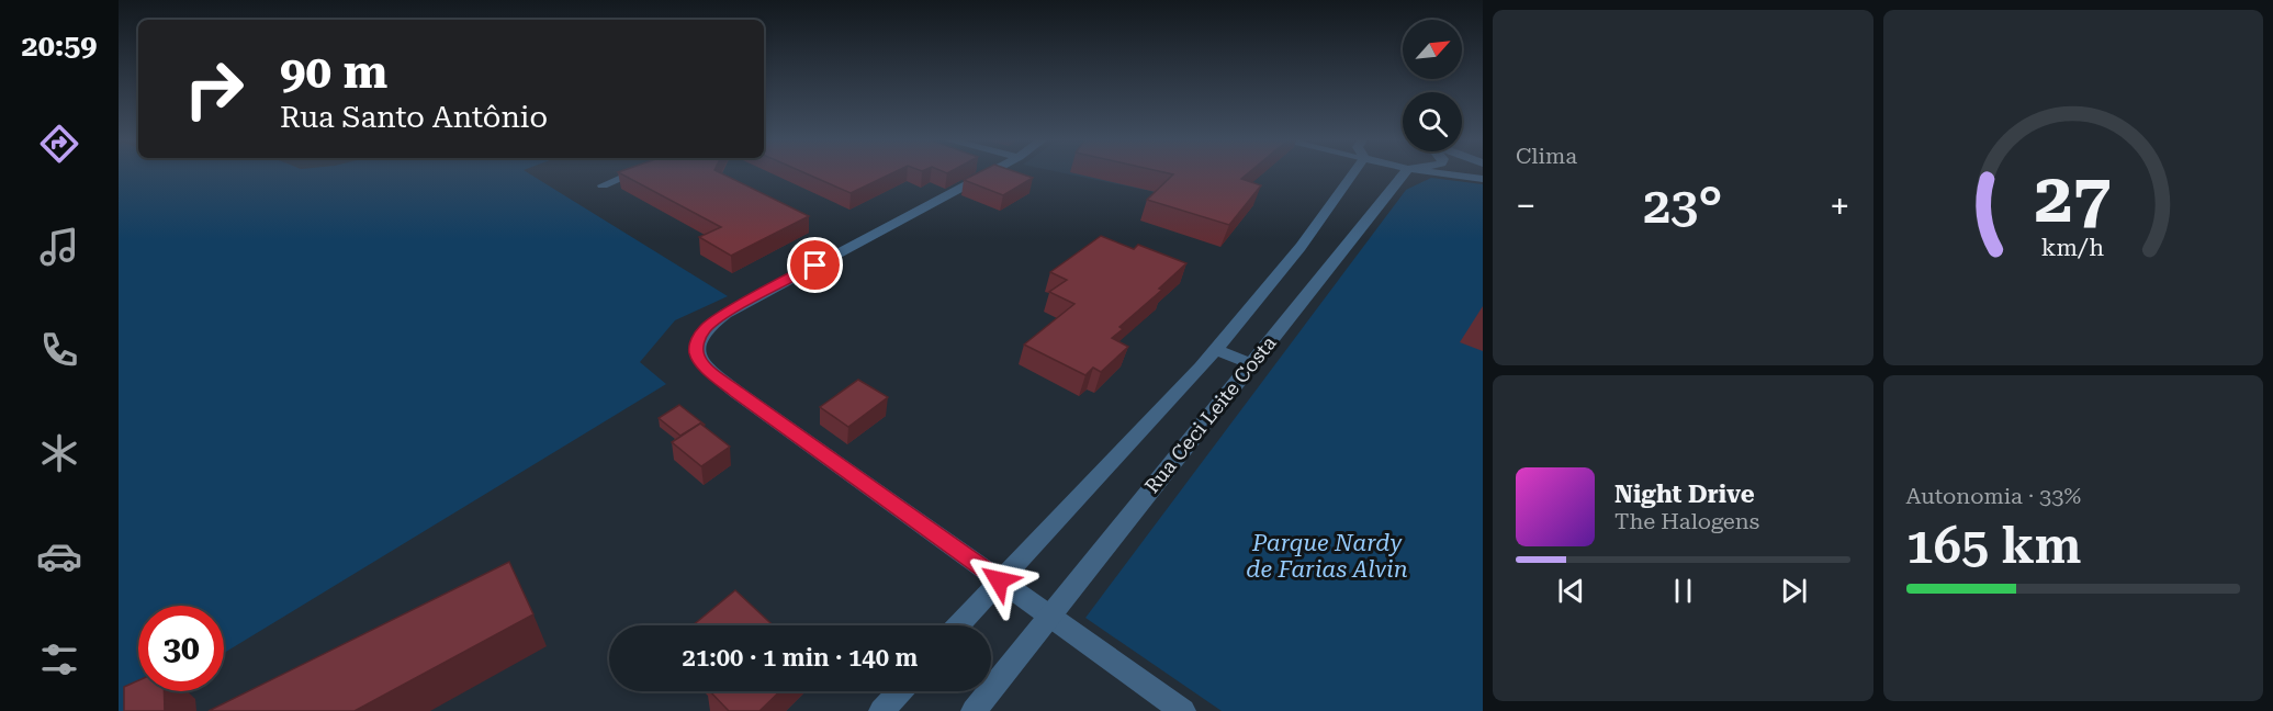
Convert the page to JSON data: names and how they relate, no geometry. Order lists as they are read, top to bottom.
{
  "streets": {
    "street": ["Rua Ceci Leite Costa"]
  },
  "parks": ["Parque Nardy de Farias Alvin"],
  "north": "top right",
  "page": {
    "tabs": "20:59",
    "tile": [
      "Clima",
      ["Autonomia · 33%", "165 km"]
    ],
    "turn": ["90 m", "Rua Santo Antônio"],
    "heat": ["−", "23°", "+"],
    "song": ["Night Drive", "The Halogens"],
    "limit": "30",
    "trip": "21:00 · 1 min · 140 m",
    "gauge": ["27", "km/h"]
  }
}
